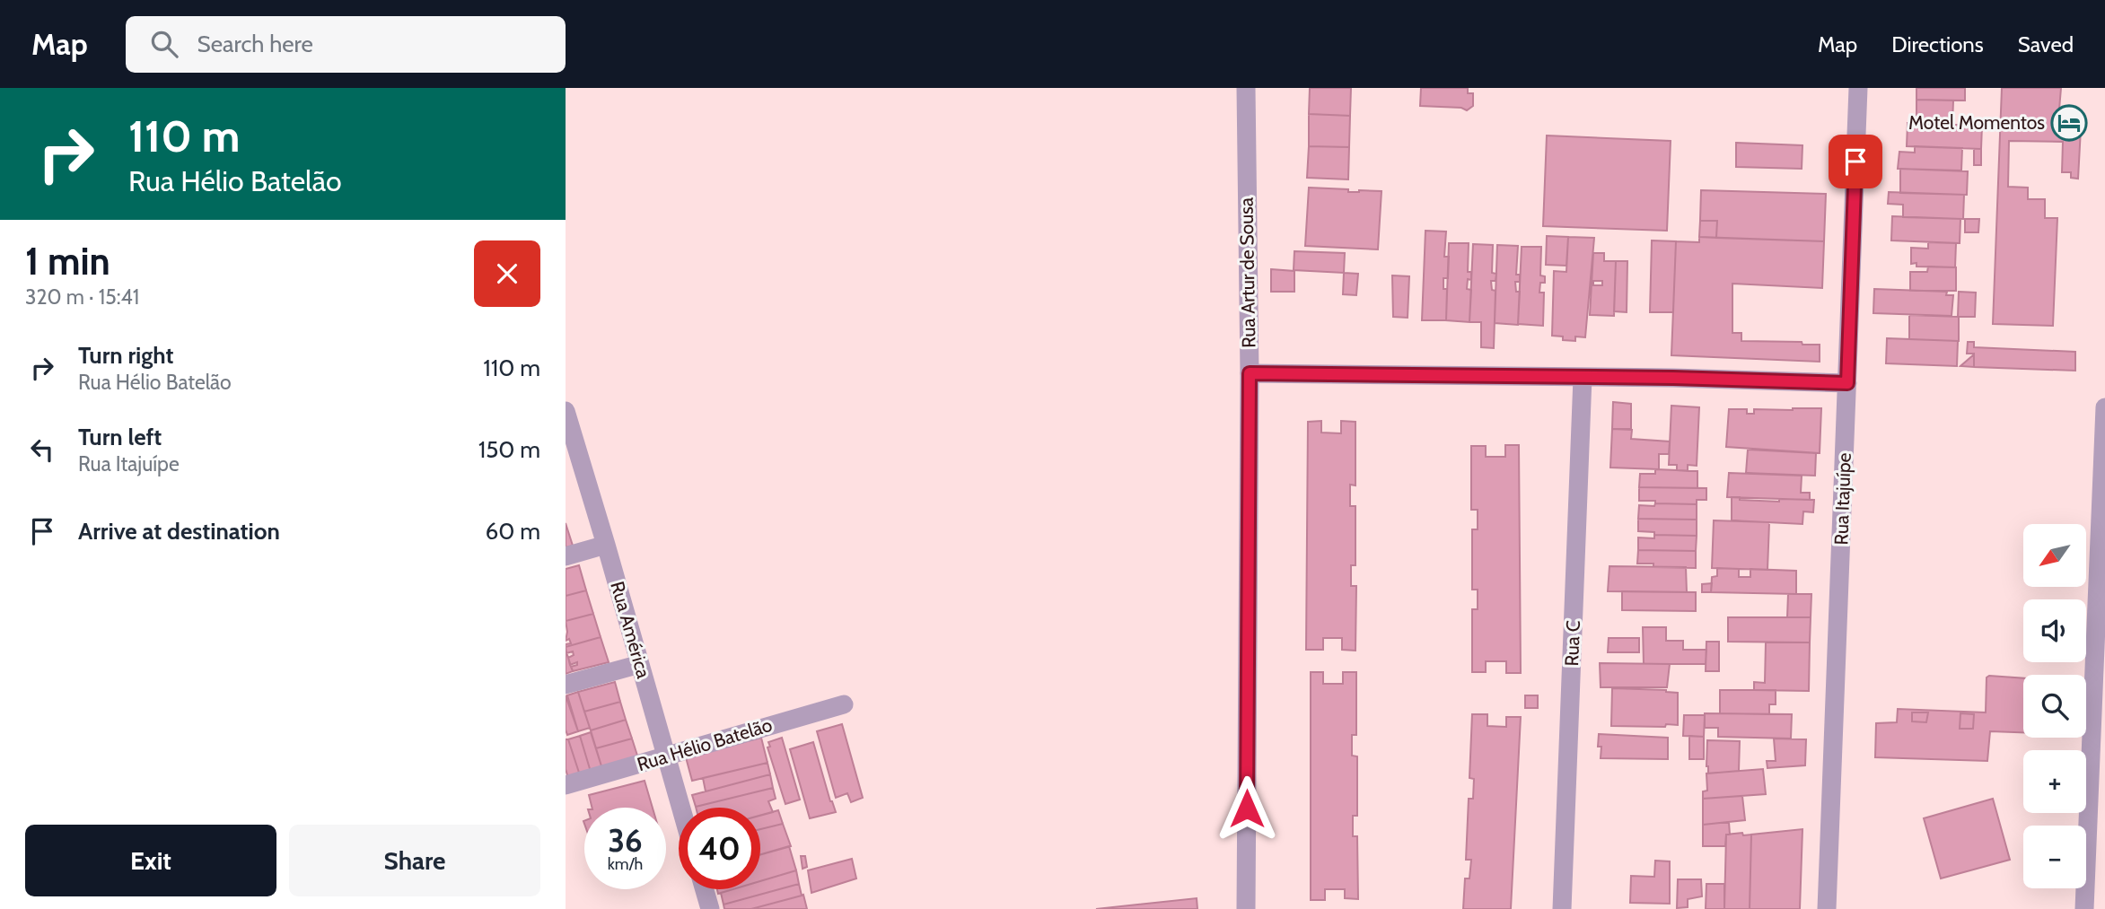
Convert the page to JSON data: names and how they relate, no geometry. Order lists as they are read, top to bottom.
{
  "streets": {
    "street": [
      "Rua Artur de Sousa",
      "Rua Itajuípe",
      "Rua América",
      "Rua C",
      "Rua Hélio Batelão"
    ]
  },
  "crossings": [
    ["Rua América", "Rua Hélio Batelão"]
  ],
  "places": {
    "hotel": ["Motel Momentos"]
  },
  "north": "bottom left",
  "page": {
    "header": "Map",
    "search": "Search here",
    "nav": ["Map", "Directions", "Saved"],
    "turn": ["110 m", "Rua Hélio Batelão"],
    "heading": ["1 min", "320 m · 15:41"],
    "list": [
      {
        "name": "Turn right",
        "note": "Rua Hélio Batelão",
        "value": "110 m"
      },
      {
        "name": "Turn left",
        "note": "Rua Itajuípe",
        "value": "150 m"
      },
      {
        "name": "Arrive at destination",
        "value": "60 m"
      }
    ],
    "map_buttons": ["+", "−"],
    "speed": "36 km/h",
    "limit": "40",
    "buttons": ["Exit", "Share"]
  }
}
